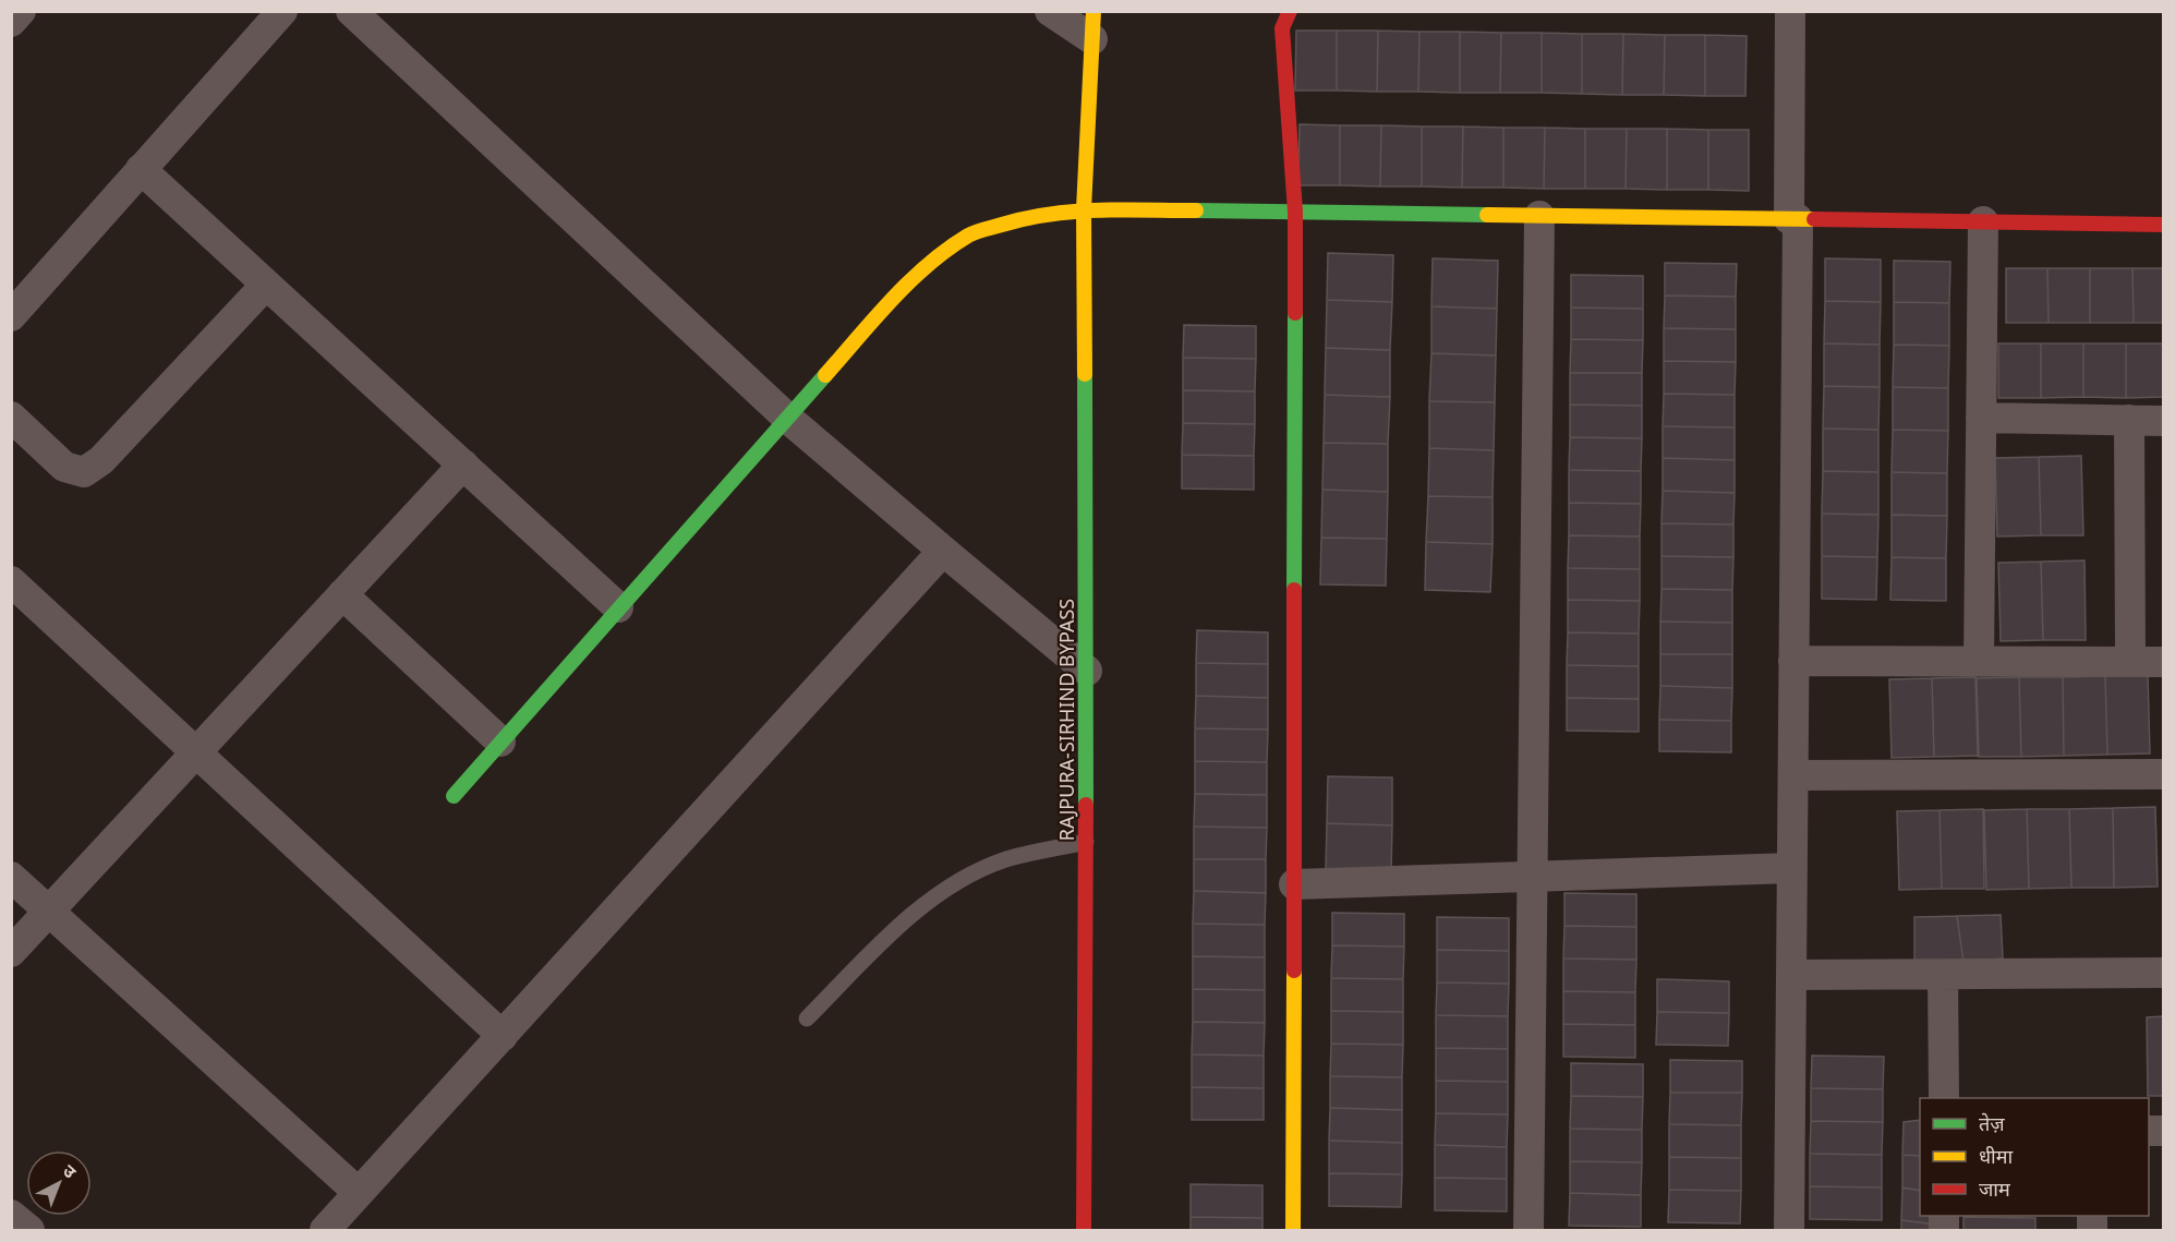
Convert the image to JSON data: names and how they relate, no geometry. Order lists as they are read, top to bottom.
{
  "streets": {
    "street": ["RAJPURA-SIRHIND BYPASS"]
  },
  "legend": ["तेज़", "धीमा", "जाम"],
  "north": "top right"
}
